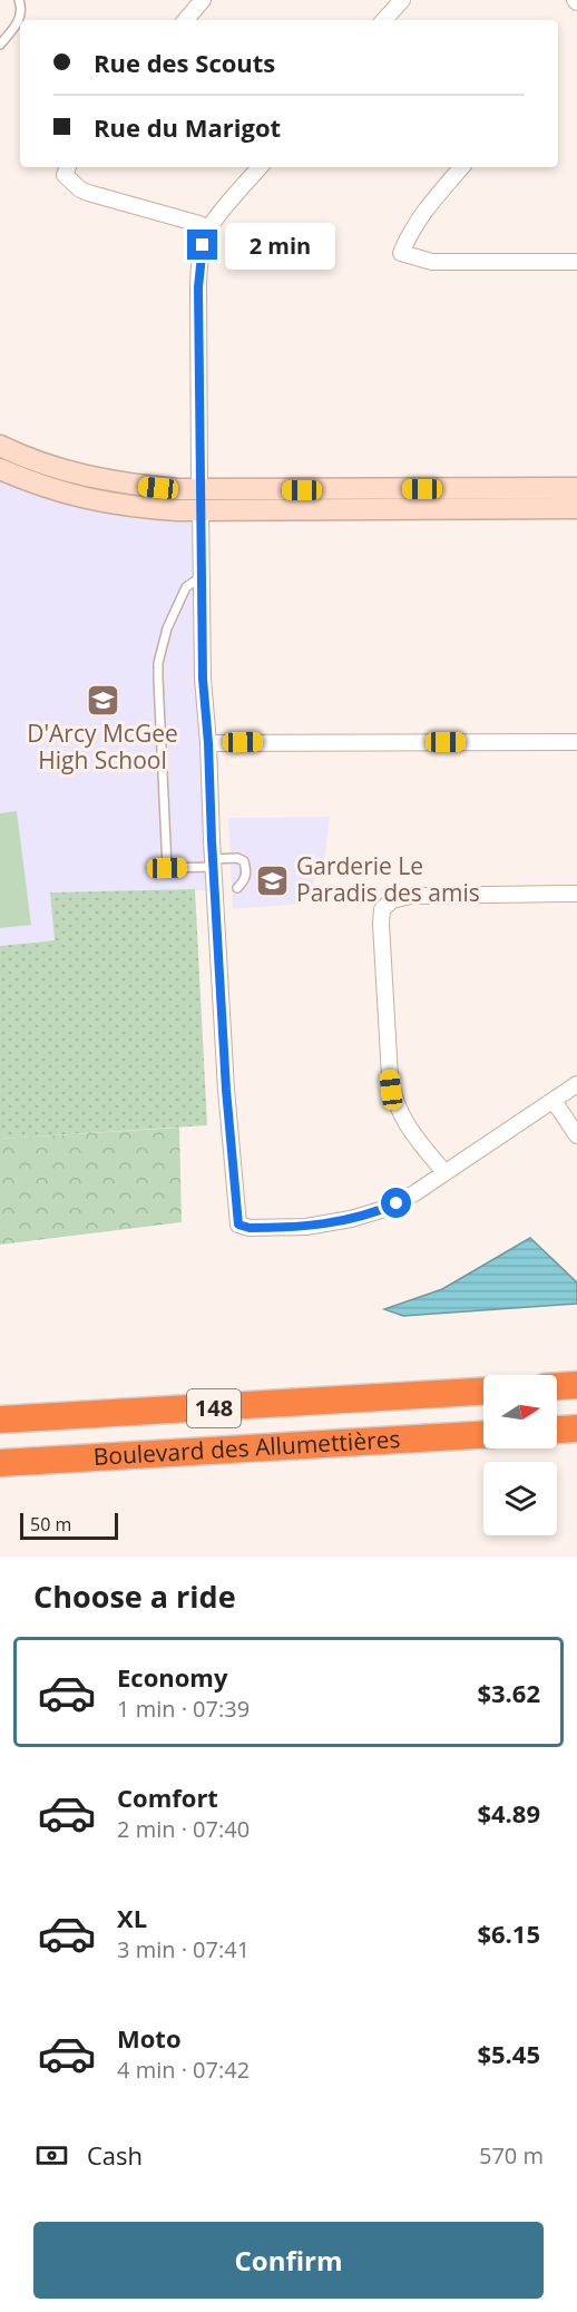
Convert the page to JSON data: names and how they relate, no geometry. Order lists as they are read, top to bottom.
{
  "streets": {
    "highway": ["148", "Boulevard des Allumettières"]
  },
  "places": {
    "school or university": ["D'Arcy McGee High School", "Garderie Le Paradis des amis"]
  },
  "scale_bar": "50 m",
  "north": "right",
  "page": {
    "banner": ["Rue des Scouts", "Rue du Marigot"],
    "bubble": "2 min",
    "scale": "50 m",
    "heading": "Choose a ride",
    "list": [
      {
        "name": "Economy",
        "note": "1 min · 07:39",
        "value": "$3.62"
      },
      {
        "name": "Comfort",
        "note": "2 min · 07:40",
        "value": "$4.89"
      },
      {
        "name": "XL",
        "note": "3 min · 07:41",
        "value": "$6.15"
      },
      {
        "name": "Moto",
        "note": "4 min · 07:42",
        "value": "$5.45"
      }
    ],
    "pay": ["Cash", "570 m"],
    "buttons": "Confirm"
  }
}
